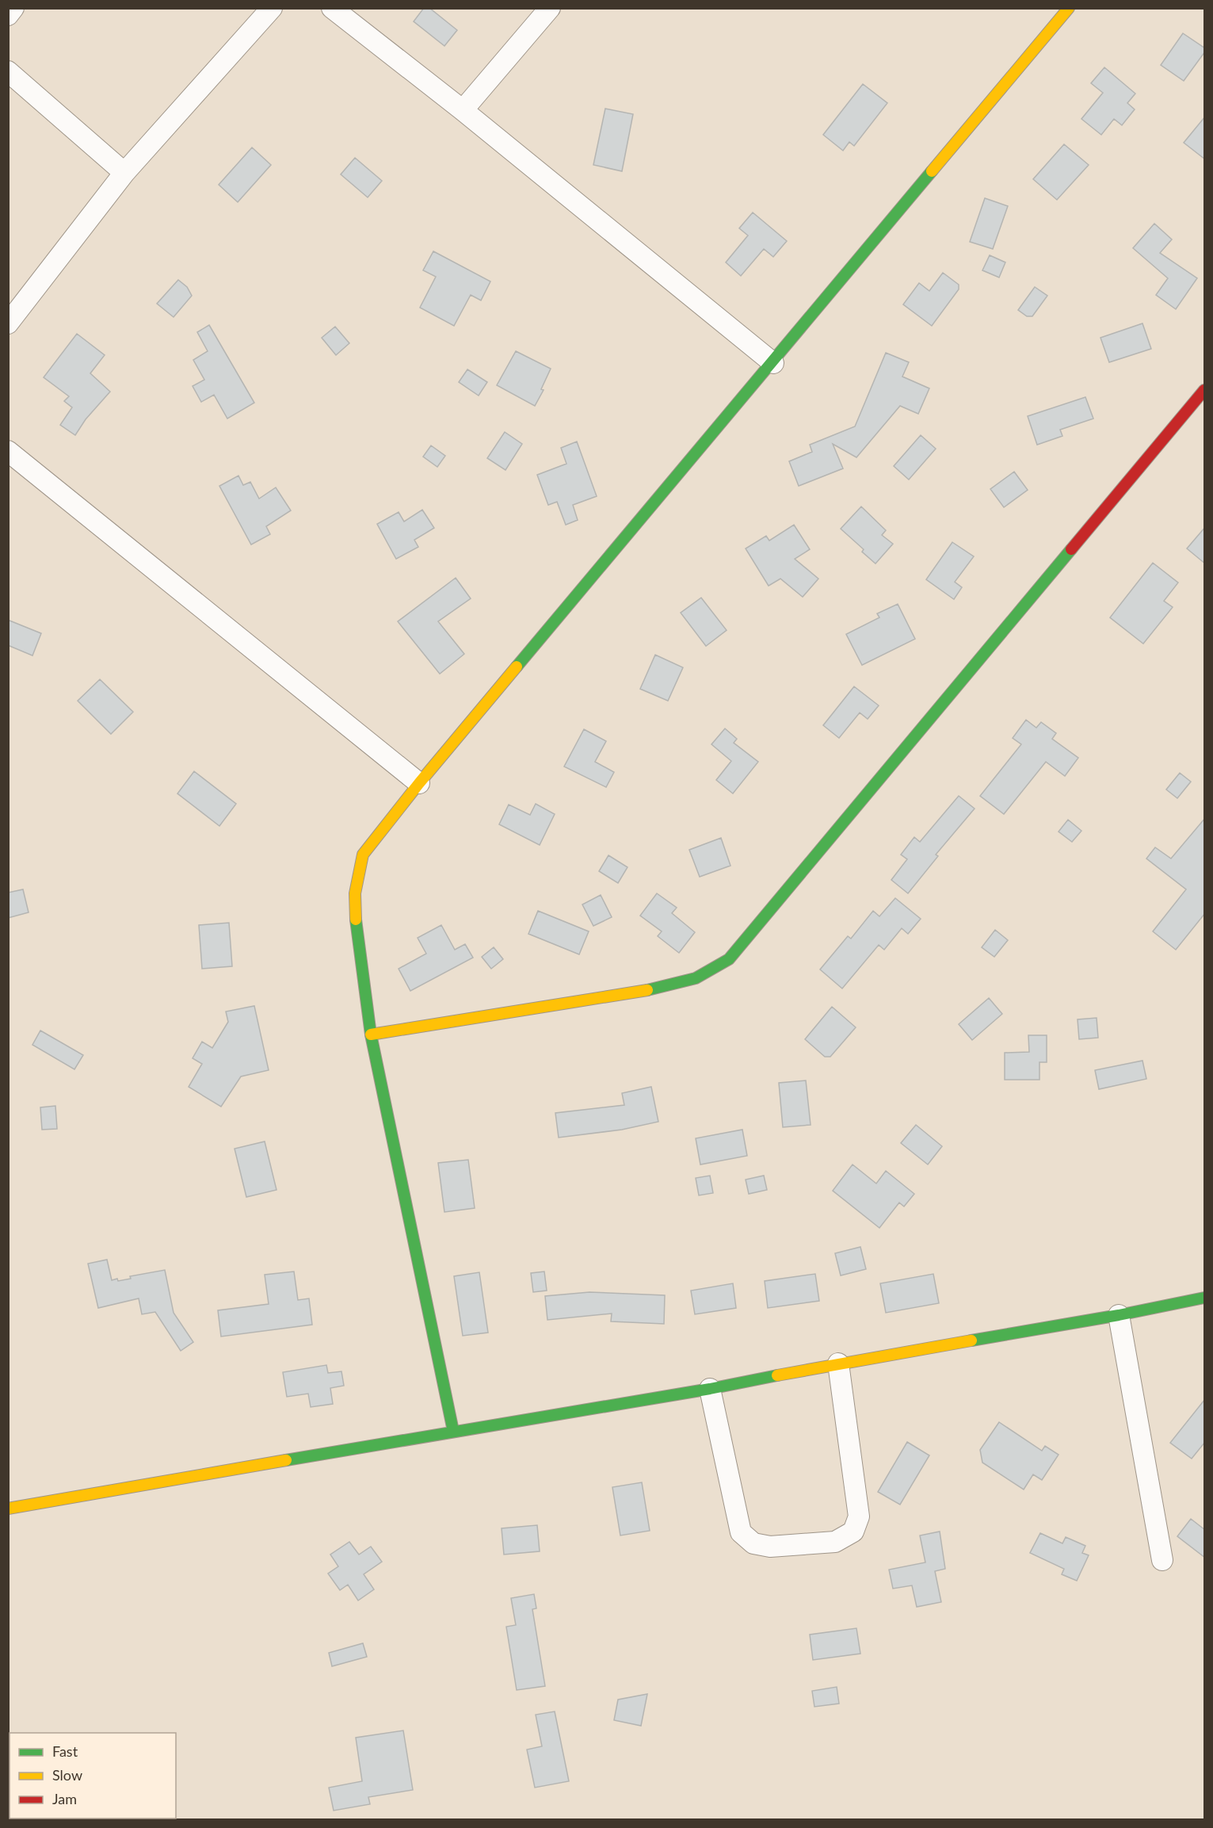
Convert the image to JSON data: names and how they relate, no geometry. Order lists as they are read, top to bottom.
{
  "legend": ["Fast", "Slow", "Jam"]
}
